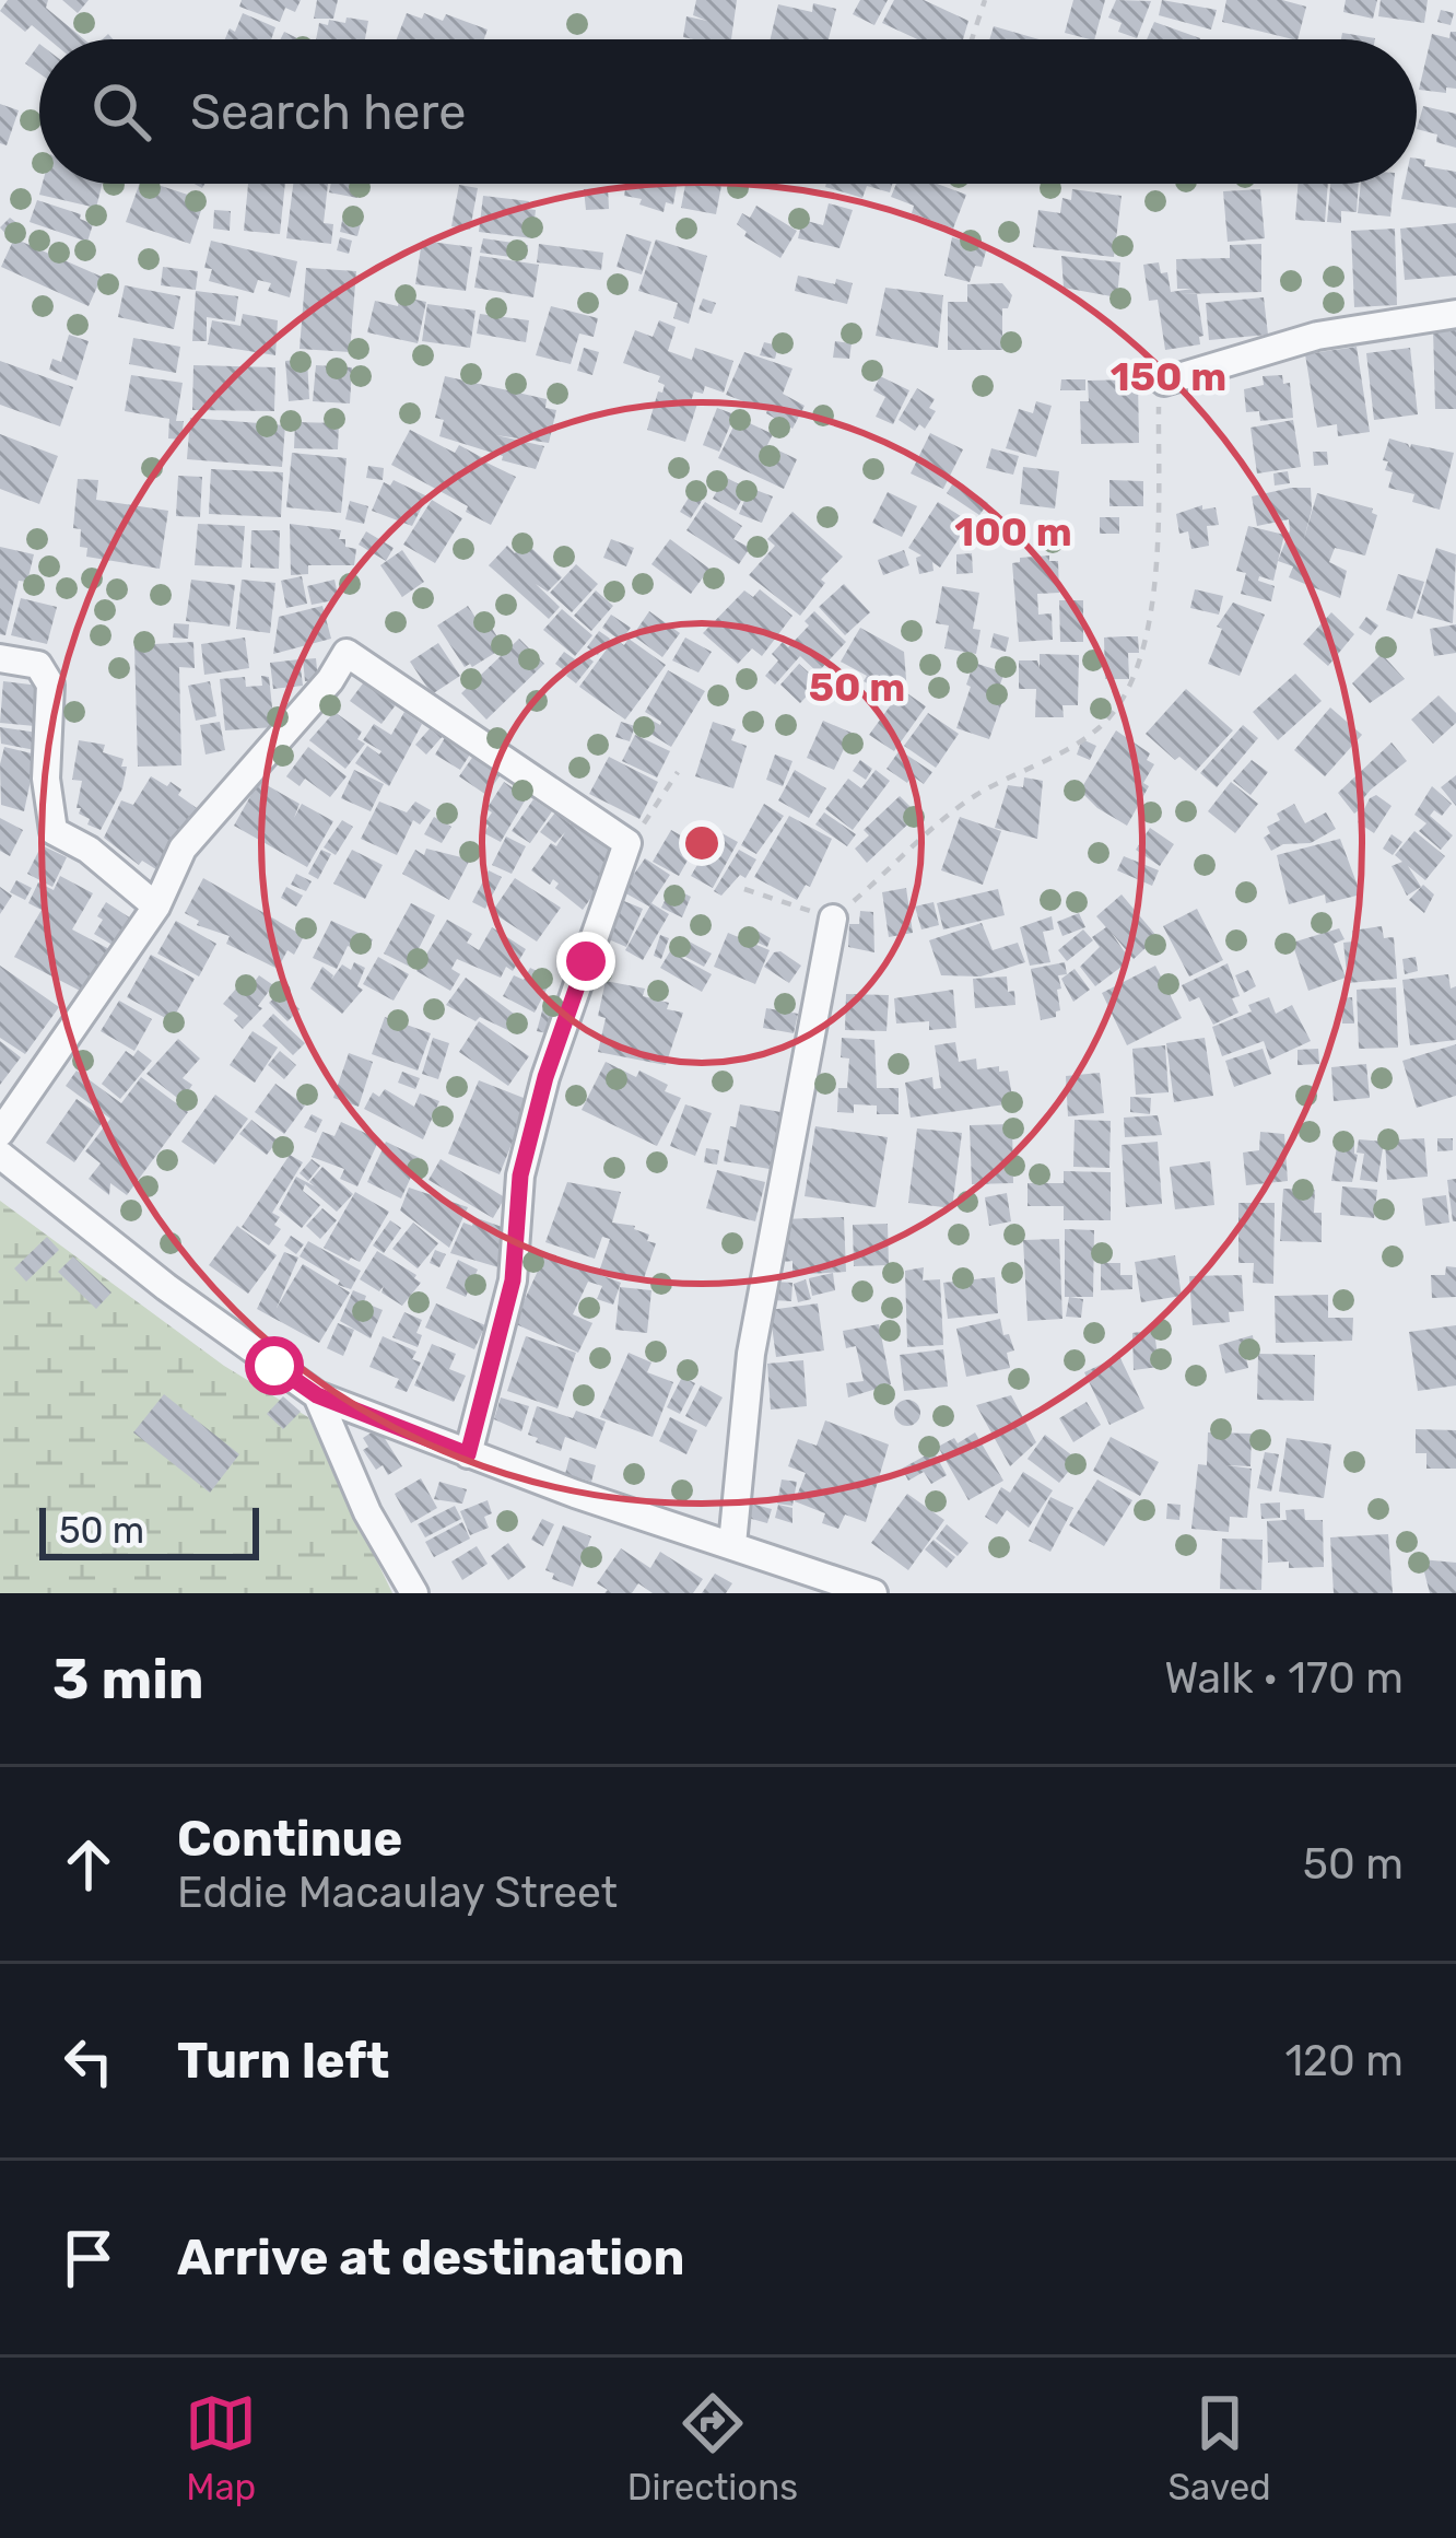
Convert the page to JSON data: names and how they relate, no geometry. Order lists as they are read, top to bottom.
{
  "scale_bar": "50 m",
  "page": {
    "search": "Search here",
    "scale": "50 m",
    "heading": ["3 min", "Walk · 170 m"],
    "list": [
      ["Continue", "Eddie Macaulay Street", "50 m"],
      ["Turn left", "120 m"],
      "Arrive at destination"
    ],
    "nav": ["Map", "Directions", "Saved"]
  },
  "rings": ["150 m", "100 m", "50 m"]
}
